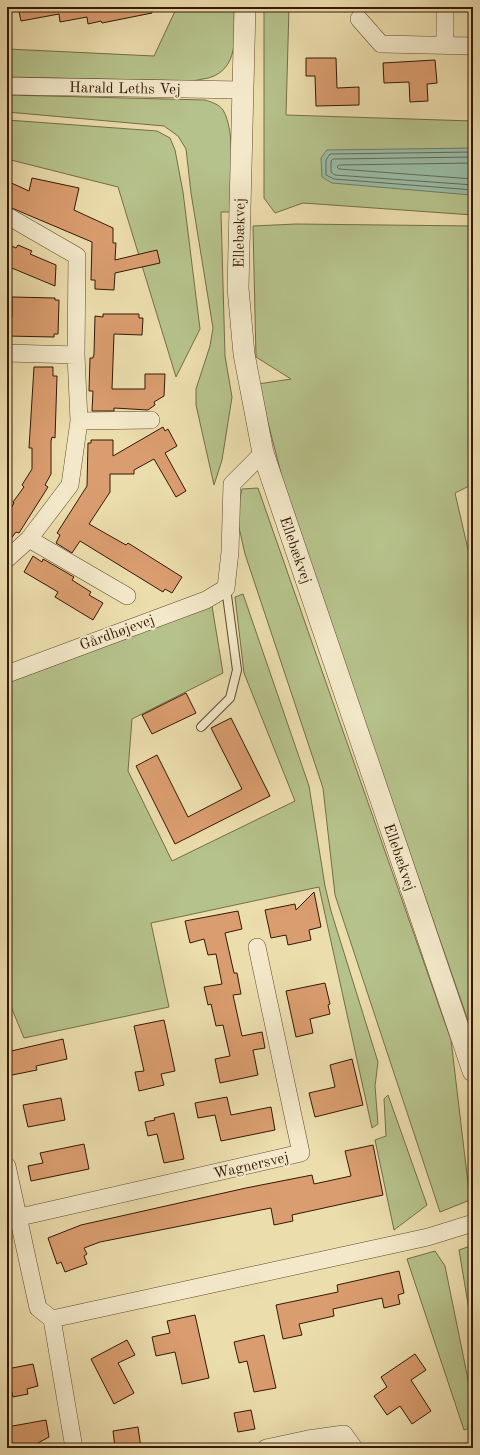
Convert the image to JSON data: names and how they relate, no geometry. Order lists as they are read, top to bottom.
{
  "streets": {
    "street": [
      "Harald Leths Vej",
      "Ellebækvej",
      "Gårdhøjevej",
      "Wagnersvej"
    ]
  },
  "crossings": [
    ["Harald Leths Vej", "Ellebækvej"]
  ]
}
